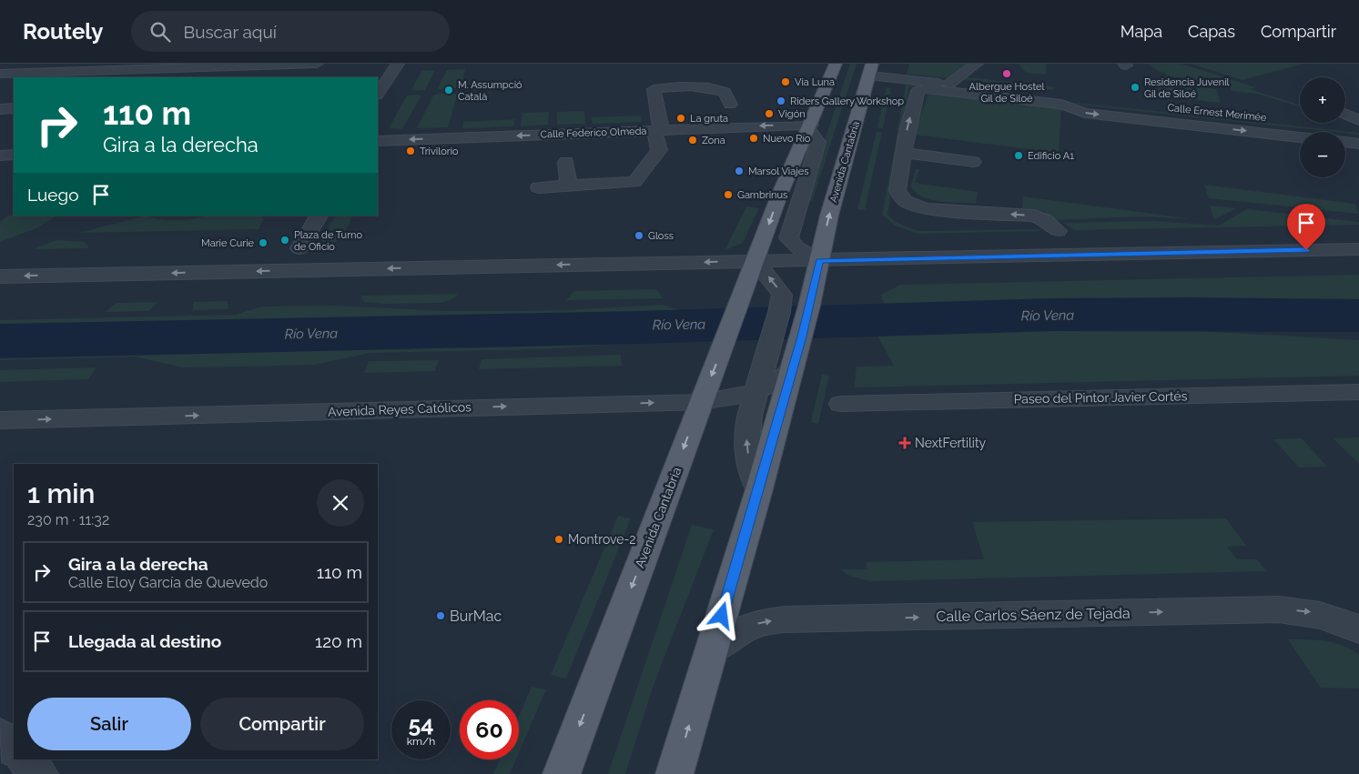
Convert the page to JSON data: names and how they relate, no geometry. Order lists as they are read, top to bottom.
{
  "streets": {
    "main road": ["Avenida Cantabria"],
    "street": [
      "Calle Federico Olmeda",
      "Paseo del Pintor Javier Cortés",
      "Avenida Reyes Católicos",
      "Calle Carlos Sáenz de Tejada"
    ]
  },
  "crossings": [
    ["Calle Federico Olmeda", "Avenida Cantabria"],
    ["Avenida Cantabria", "Avenida Reyes Católicos"],
    ["Avenida Cantabria", "Calle Carlos Sáenz de Tejada"]
  ],
  "one_way": ["Calle Carlos Sáenz de Tejada"],
  "water": ["Río Vena"],
  "places": {
    "other": [
      "Albergue Hostel Gil de Siloé",
      "Via Luna",
      "Residencia Juvenil Gil de Siloé",
      "M. Assumpció Català",
      "Riders Gallery Workshop",
      "Vigón",
      "La gruta",
      "Nuevo Río",
      "Zona",
      "Trivilorio",
      "Edificio A1",
      "Marsol Viajes",
      "Gambrinus",
      "Gloss",
      "Plaza de Turno de Oficio",
      "Marie Curie",
      "Montrove-2",
      "BurMac"
    ],
    "health": ["NextFertility"]
  },
  "page": {
    "header": "Routely",
    "search": "Buscar aquí",
    "nav": ["Mapa", "Capas", "Compartir"],
    "map_buttons": ["+", "−"],
    "turn": ["110 m", "Gira a la derecha"],
    "then": "Luego",
    "heading": ["1 min", "230 m · 11:32"],
    "list": [
      {
        "name": "Gira a la derecha",
        "note": "Calle Eloy García de Quevedo",
        "value": "110 m"
      },
      {
        "name": "Llegada al destino",
        "value": "120 m"
      }
    ],
    "buttons": ["Salir", "Compartir"],
    "speed": "54 km/h",
    "limit": "60"
  }
}
